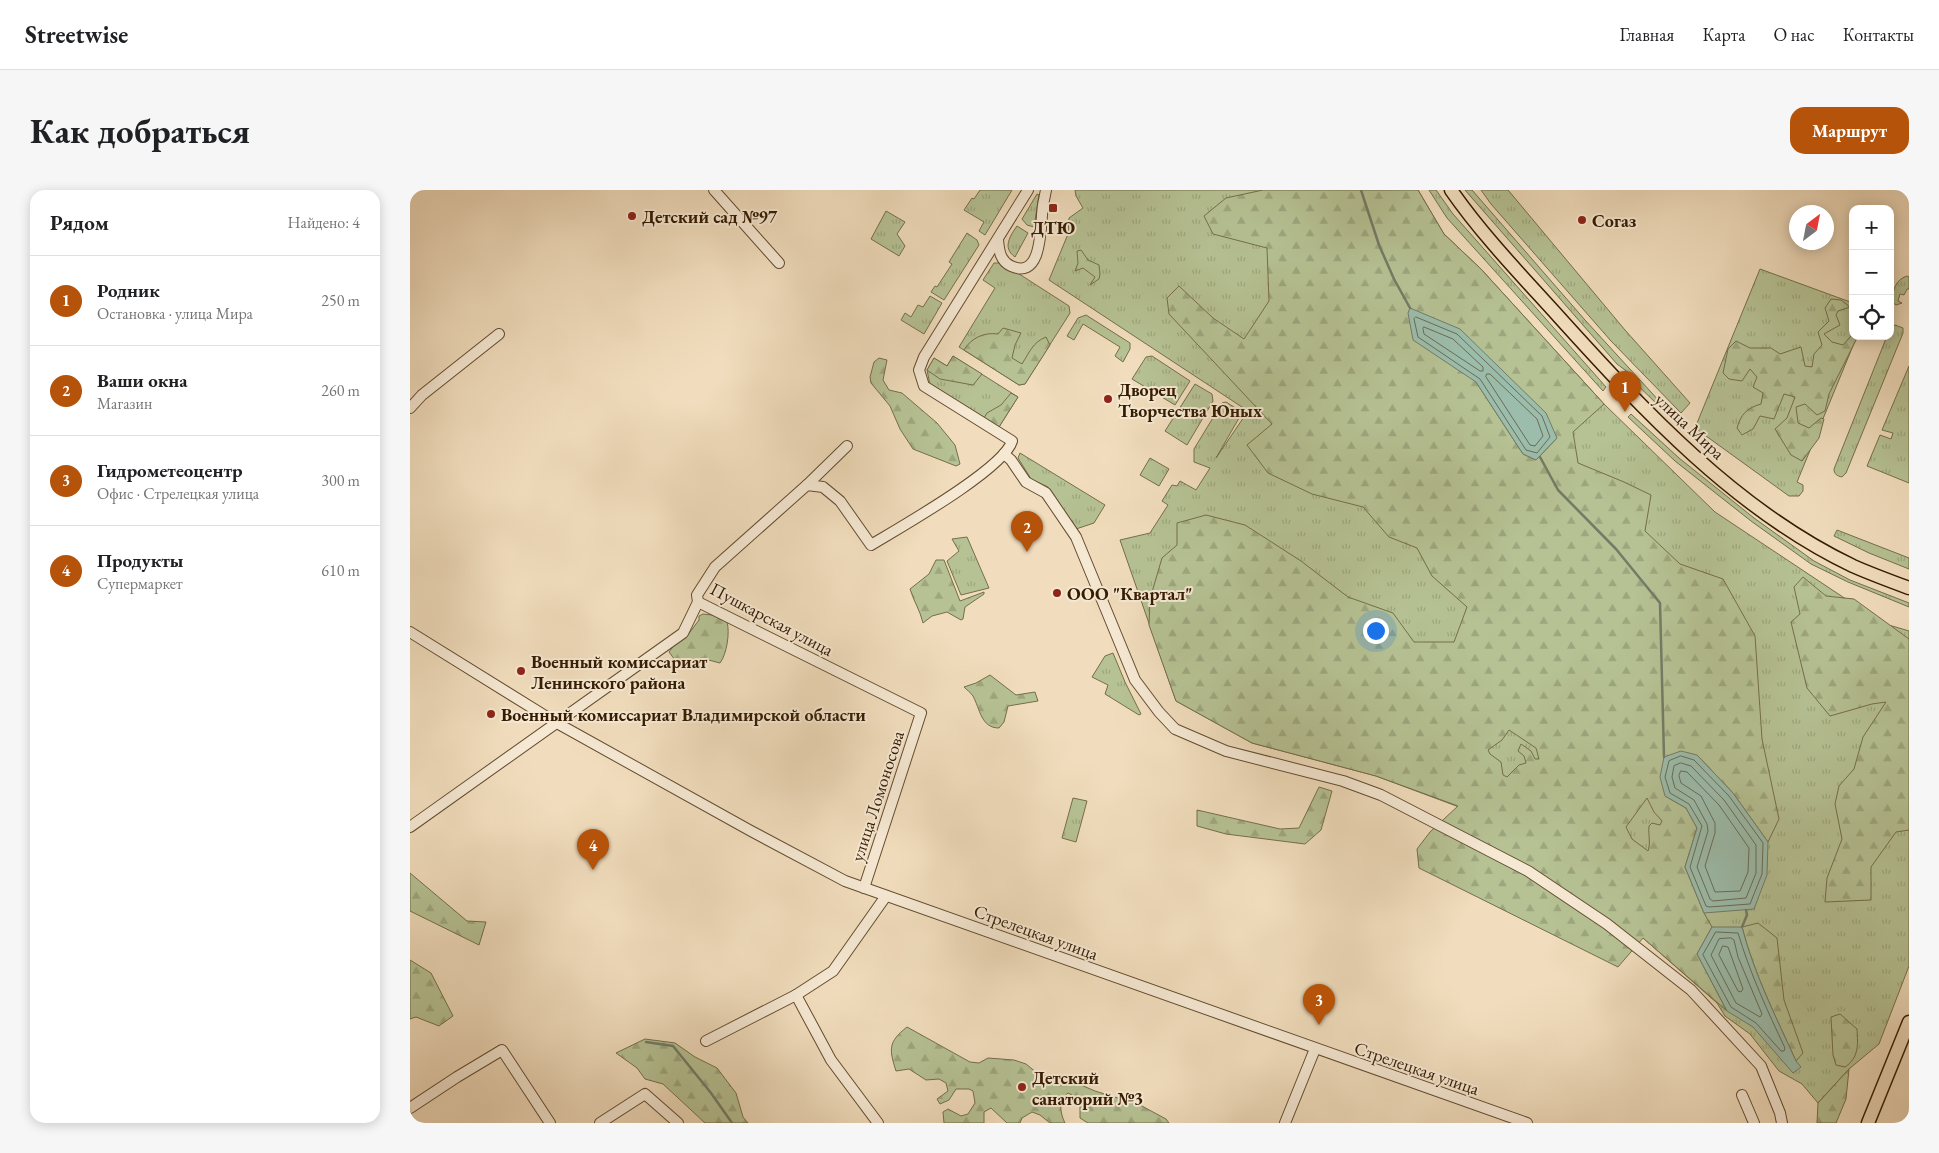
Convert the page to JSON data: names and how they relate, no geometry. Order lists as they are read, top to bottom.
{
  "streets": {
    "main road": ["улица Мира"],
    "street": ["Пушкарская улица", "улица Ломоносова", "Стрелецкая улица"]
  },
  "crossings": [
    ["Пушкарская улица", "улица Ломоносова"],
    ["улица Ломоносова", "Стрелецкая улица"]
  ],
  "places": {
    "transit": ["ДТЮ"],
    "other": [
      "Детский сад №97",
      "Согаз",
      "Дворец Творчества Юных",
      "ООО \"Квартал\"",
      "Военный комиссариат Ленинского района",
      "Военный комиссариат Владимирской области",
      "Детский санаторий №3"
    ]
  },
  "north": "top right",
  "page": {
    "header": "Streetwise",
    "nav": [
      "Главная",
      "Карта",
      "О нас",
      "Контакты"
    ],
    "buttons": "Маршрут",
    "title": "Как добраться",
    "heading": ["Рядом", "Найдено: 4"],
    "map_buttons": ["+", "−"],
    "list": [
      {
        "mark": "1",
        "name": "Родник",
        "note": "Остановка · улица Мира",
        "value": "250 m"
      },
      {
        "mark": "2",
        "name": "Ваши окна",
        "note": "Магазин",
        "value": "260 m"
      },
      {
        "mark": "3",
        "name": "Гидрометеоцентр",
        "note": "Офис · Стрелецкая улица",
        "value": "300 m"
      },
      {
        "mark": "4",
        "name": "Продукты",
        "note": "Супермаркет",
        "value": "610 m"
      }
    ],
    "pins": [
      "1",
      "2",
      "4",
      "3"
    ]
  }
}
